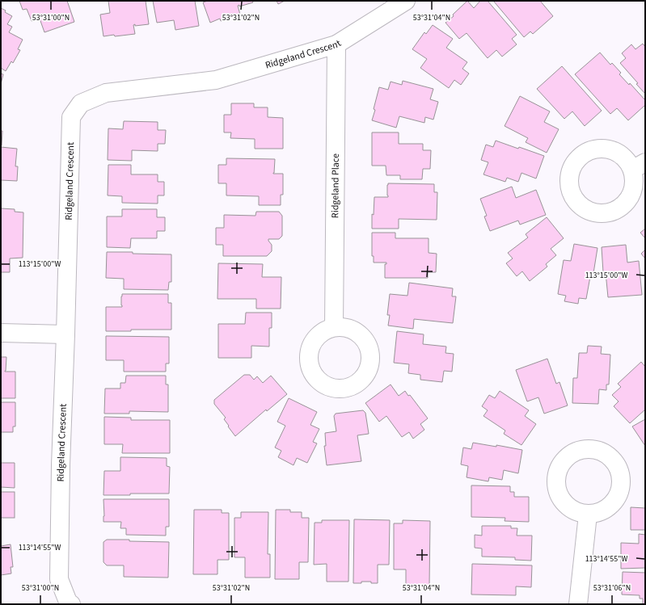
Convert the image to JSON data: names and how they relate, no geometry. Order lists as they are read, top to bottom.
{
  "streets": {
    "street": ["Ridgeland Crescent", "Ridgeland Place"]
  },
  "crossings": [
    ["Ridgeland Crescent", "Ridgeland Place"]
  ],
  "coordinates": [
    "53°31'00\"N",
    "53°31'02\"N",
    "53°31'04\"N",
    "113°15'00\"W",
    "113°14'55\"W",
    "53°31'06\"N"
  ]
}
